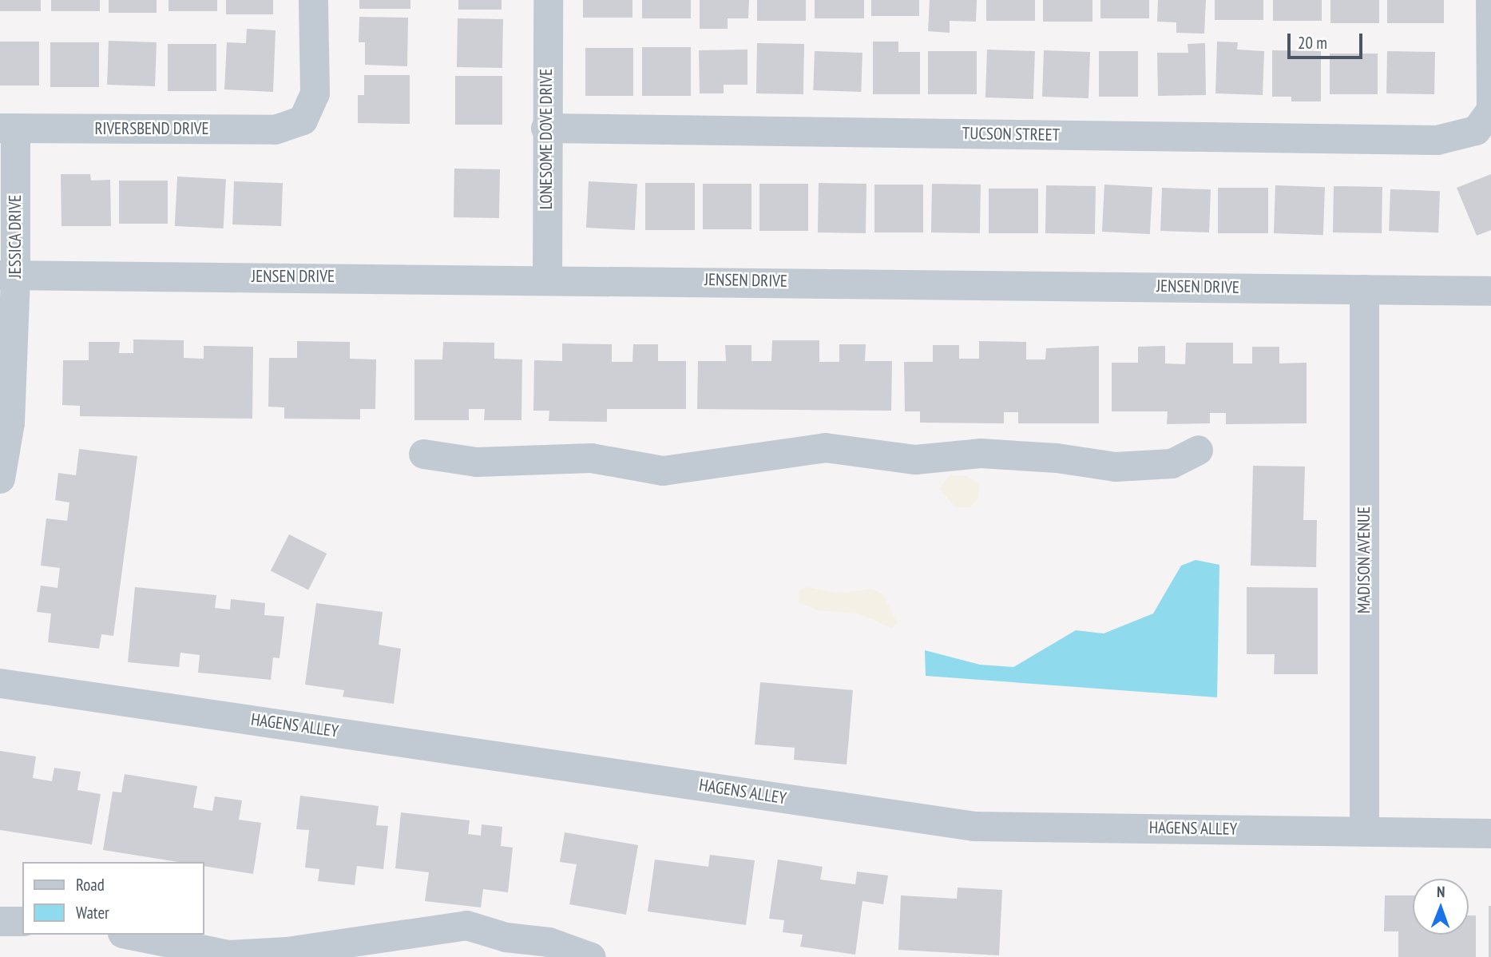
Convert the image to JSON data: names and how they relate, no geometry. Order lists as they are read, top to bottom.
{
  "streets": {
    "street": [
      "RIVERSBEND DRIVE",
      "TUCSON STREET",
      "LONESOME DOVE DRIVE",
      "JESSICA DRIVE",
      "JENSEN DRIVE",
      "MADISON AVENUE",
      "HAGENS ALLEY"
    ]
  },
  "crossings": [
    ["RIVERSBEND DRIVE", "JESSICA DRIVE"],
    ["TUCSON STREET", "LONESOME DOVE DRIVE"],
    ["LONESOME DOVE DRIVE", "JENSEN DRIVE"],
    ["JESSICA DRIVE", "JENSEN DRIVE"],
    ["JENSEN DRIVE", "MADISON AVENUE"],
    ["MADISON AVENUE", "HAGENS ALLEY"]
  ],
  "legend": ["Road", "Water"],
  "scale_bar": "20 m",
  "north": "top"
}
